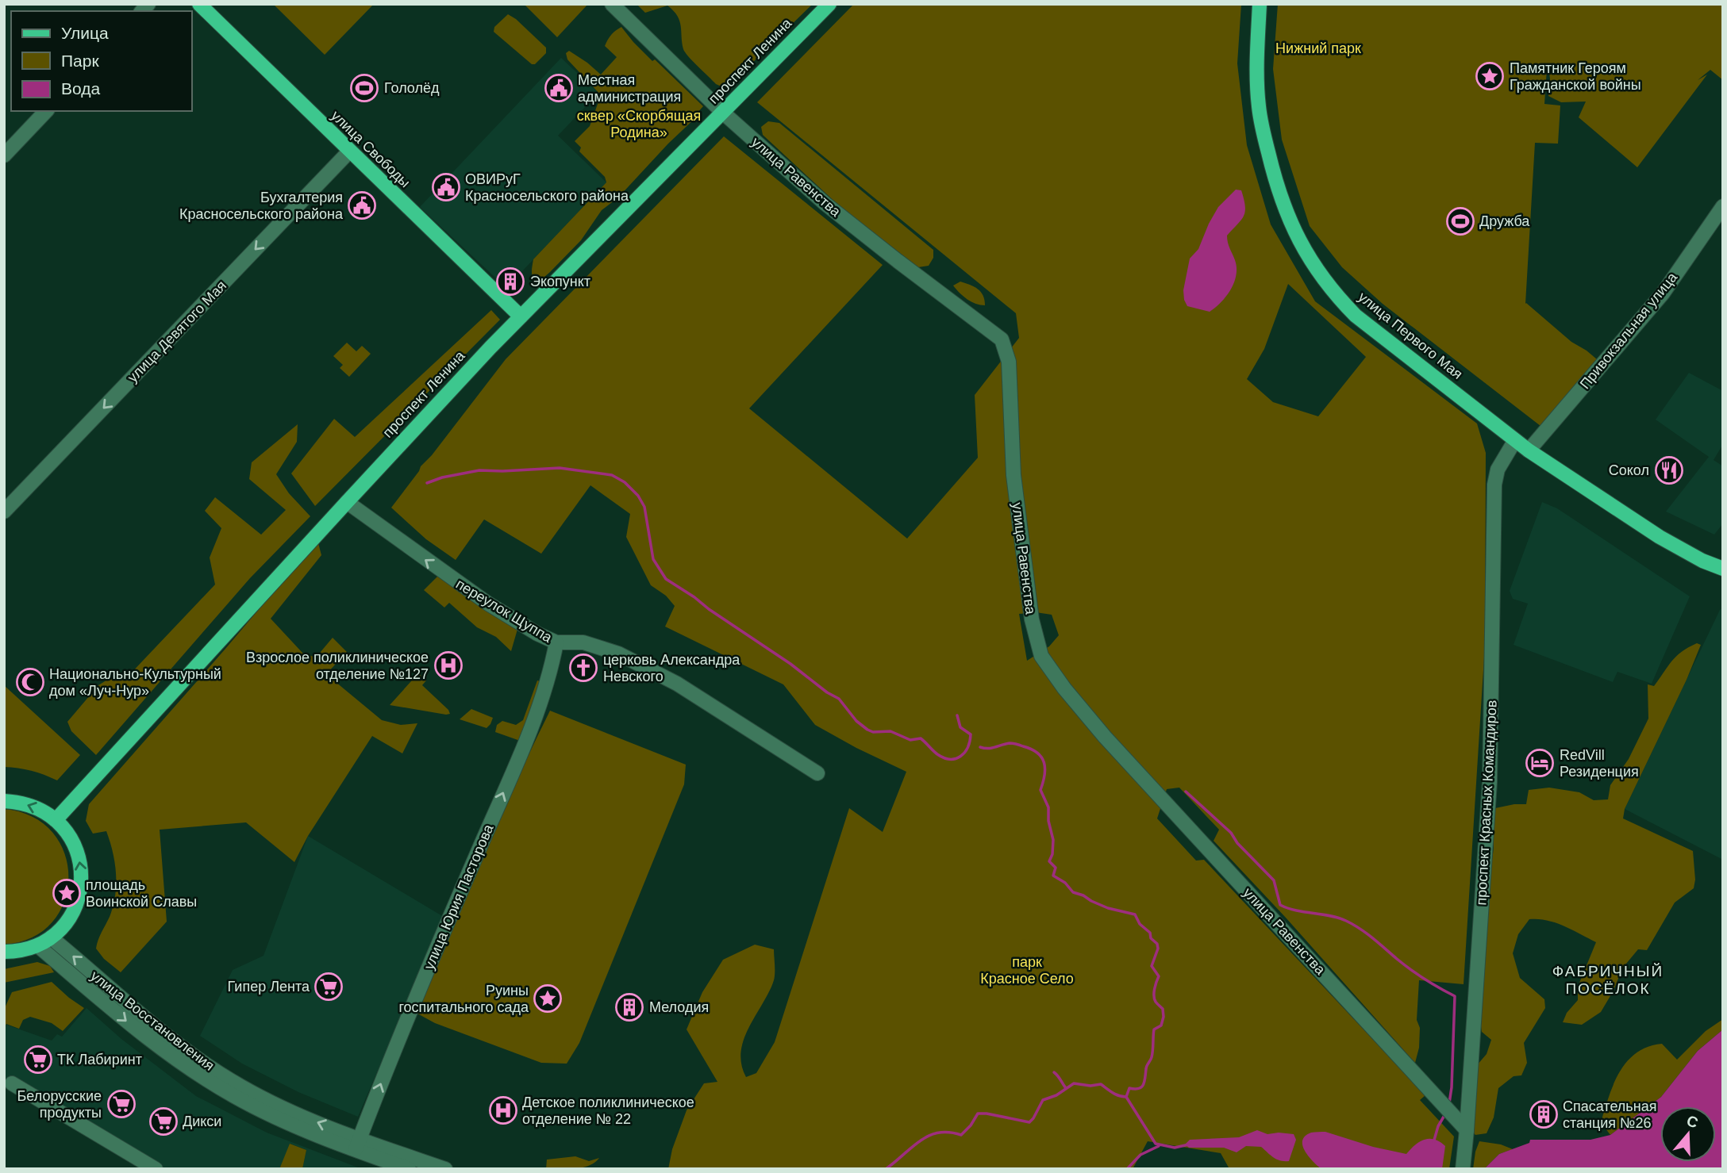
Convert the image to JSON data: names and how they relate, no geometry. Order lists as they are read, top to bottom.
{
  "streets": {
    "main road": ["проспект Ленина", "улица Свободы", "улица Первого Мая"],
    "street": [
      "улица Равенства",
      "Привокзальная улица",
      "улица Девятого Мая",
      "переулок Щуппа",
      "проспект Красных Командиров",
      "улица Юрия Пасторова",
      "улица Восстановления"
    ]
  },
  "crossings": [
    ["проспект Ленина", "улица Свободы"],
    ["проспект Ленина", "улица Равенства"],
    ["проспект Ленина", "переулок Щуппа"],
    ["улица Свободы", "улица Девятого Мая"],
    ["улица Равенства", "проспект Красных Командиров"],
    ["Привокзальная улица", "улица Первого Мая"],
    ["улица Первого Мая", "проспект Красных Командиров"],
    ["переулок Щуппа", "улица Юрия Пасторова"],
    ["улица Юрия Пасторова", "улица Восстановления"]
  ],
  "one_way": ["улица Девятого Мая", "переулок Щуппа", "улица Юрия Пасторова"],
  "districts": ["ФАБРИЧНЫЙ ПОСЁЛОК"],
  "parks": ["Нижний парк", "сквер «Скорбящая Родина»", "парк Красное Село"],
  "places": {
    "place": ["Памятник Героям Гражданской войны", "площадь Воинской Славы", "Руины госпитального сада"],
    "sports": ["Гололёд", "Дружба"],
    "public building": ["Местная администрация", "ОВИРуГ Красносельского района", "Бухгалтерия Красносельского района"],
    "building": ["Экопункт", "Мелодия", "Спасательная станция №26"],
    "restaurant": ["Сокол"],
    "hospital": ["Взрослое поликлиническое отделение №127", "Детское поликлиническое отделение № 22"],
    "church": ["церковь Александра Невского"],
    "mosque": ["Национально-Культурный дом «Луч-Нур»"],
    "hotel": ["RedVill Резиденция"],
    "supermarket": [
      "Гипер Лента",
      "ТК Лабиринт",
      "Белорусские продукты",
      "Дикси"
    ]
  },
  "legend": ["Улица", "Парк", "Вода"],
  "north": "top"
}
